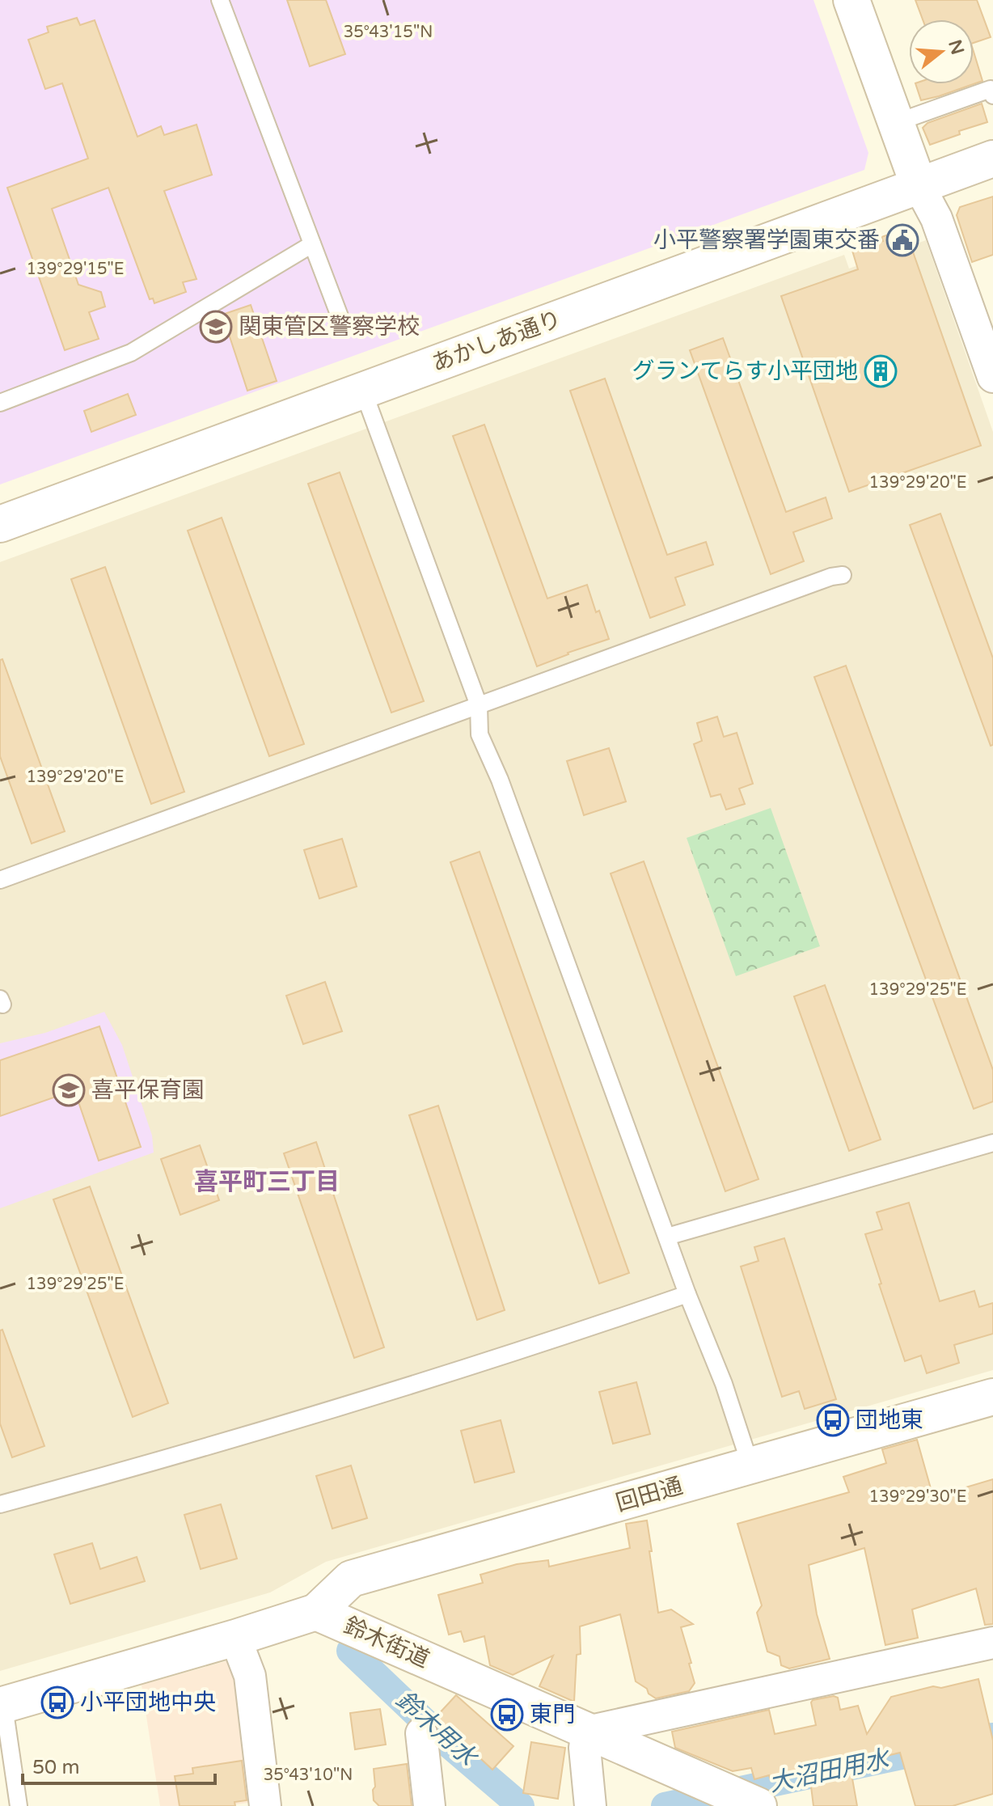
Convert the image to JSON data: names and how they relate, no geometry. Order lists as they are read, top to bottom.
{
  "streets": {
    "street": ["あかしあ通り", "回田通", "鈴木街道"]
  },
  "crossings": [
    ["回田通", "鈴木街道"]
  ],
  "districts": ["喜平町三丁目"],
  "water": ["鈴木用水", "大沼田用水"],
  "places": {
    "public building": ["小平警察署学園東交番"],
    "school or university": ["関東管区警察学校", "喜平保育園"],
    "building": ["グランてらす小平団地"],
    "bus stop": ["団地東", "小平団地中央", "東門"]
  },
  "scale_bar": "50 m",
  "north": "right",
  "coordinates": [
    "35°43'15\"N",
    "139°29'15\"E",
    "139°29'20\"E",
    "139°29'25\"E",
    "139°29'30\"E",
    "35°43'10\"N"
  ]
}
